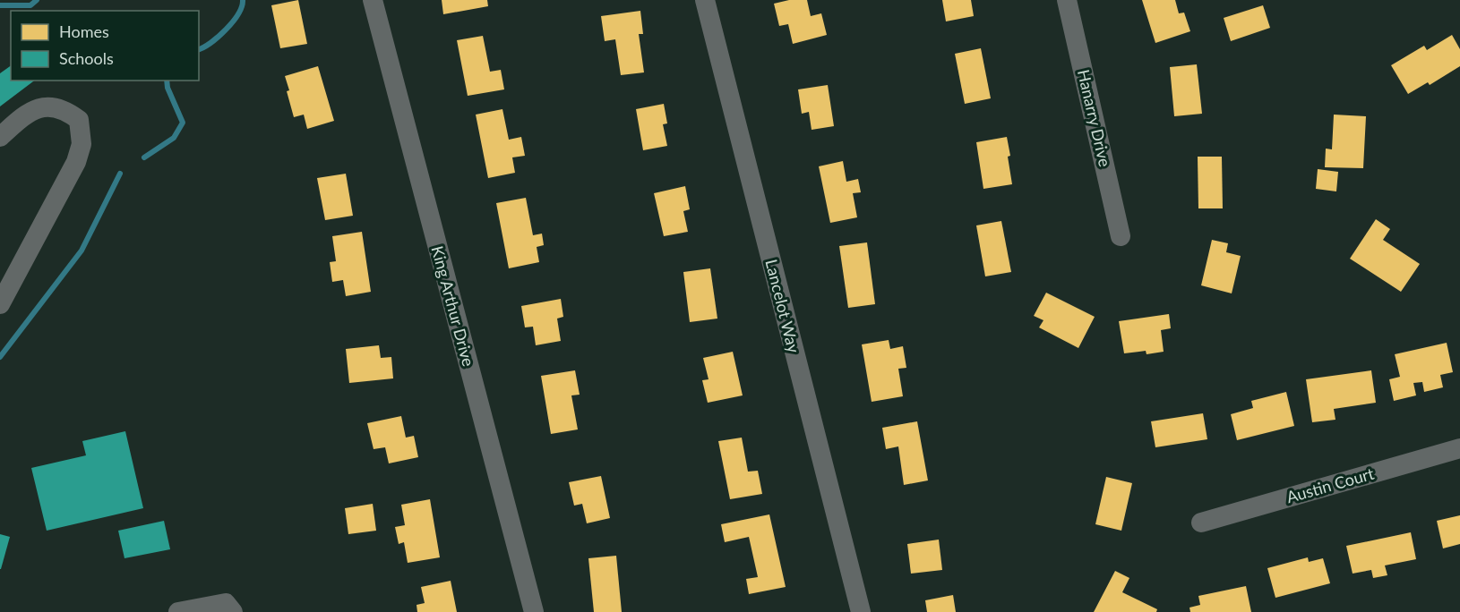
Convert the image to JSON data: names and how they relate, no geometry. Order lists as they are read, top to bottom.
{
  "streets": {
    "street": [
      "Hanarry Drive",
      "King Arthur Drive",
      "Lancelot Way",
      "Austin Court"
    ]
  },
  "legend": ["Homes", "Schools"]
}
